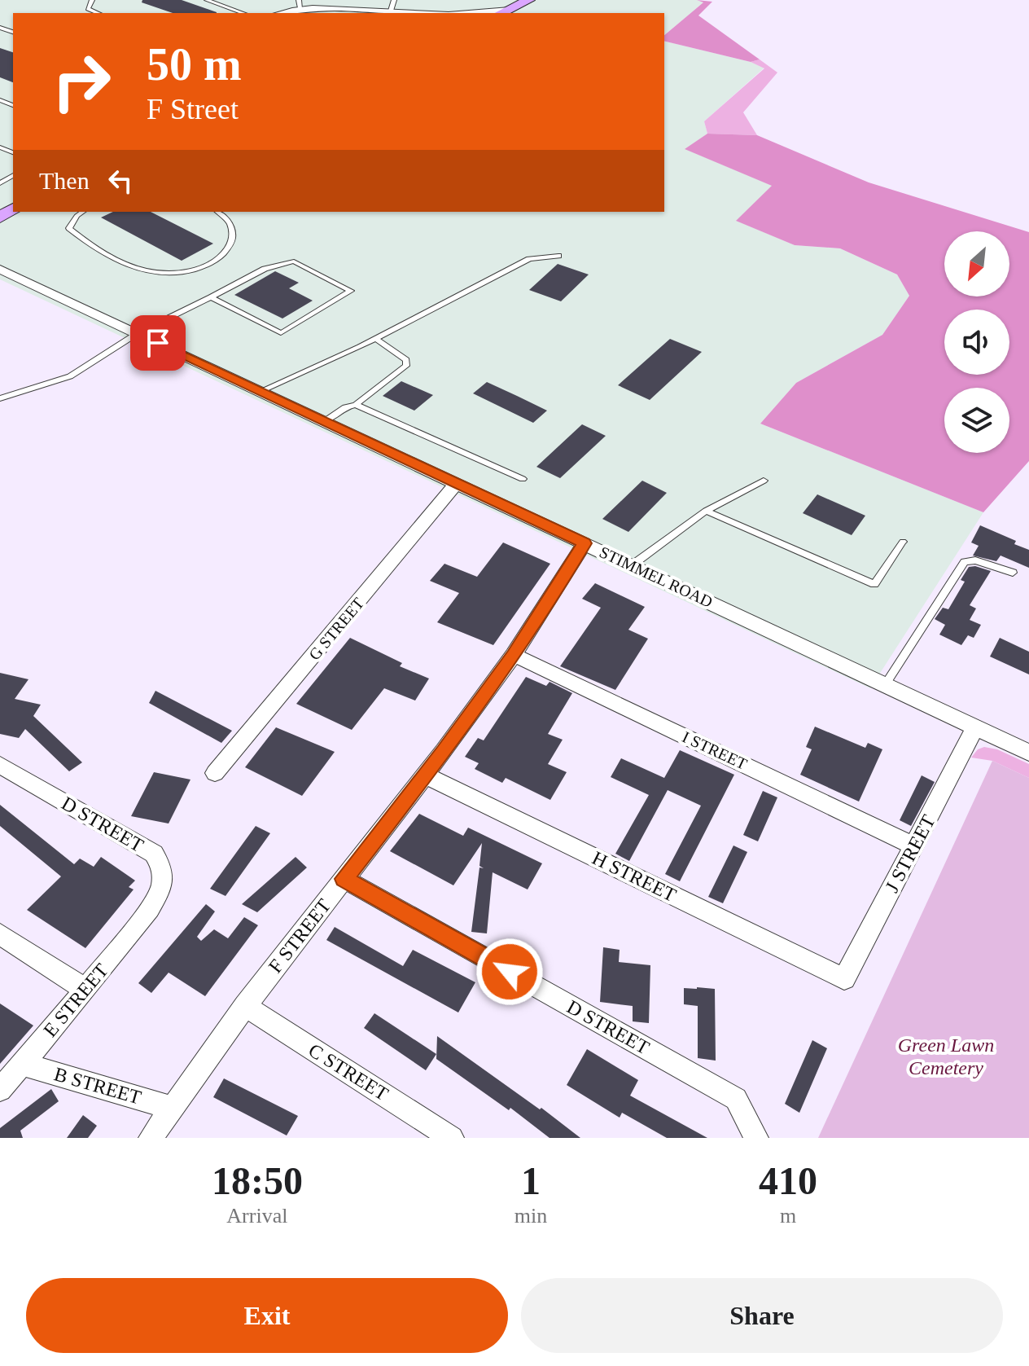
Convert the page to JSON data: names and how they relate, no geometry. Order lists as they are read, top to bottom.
{
  "streets": {
    "street": [
      "STIMMEL ROAD",
      "G STREET",
      "I STREET",
      "D STREET",
      "J STREET",
      "H STREET",
      "F STREET",
      "E STREET",
      "C STREET",
      "B STREET"
    ]
  },
  "crossings": [
    ["STIMMEL ROAD", "G STREET"],
    ["STIMMEL ROAD", "J STREET"],
    ["STIMMEL ROAD", "F STREET"],
    ["I STREET", "J STREET"],
    ["I STREET", "F STREET"],
    ["D STREET", "F STREET"],
    ["D STREET", "E STREET"],
    ["J STREET", "H STREET"],
    ["H STREET", "F STREET"],
    ["F STREET", "C STREET"],
    ["F STREET", "B STREET"],
    ["E STREET", "B STREET"]
  ],
  "parks": ["Green Lawn Cemetery"],
  "north": "bottom left",
  "page": {
    "turn": ["50 m", "F Street"],
    "then": "Then",
    "eta": [
      "18:50",
      "Arrival",
      "1",
      "min",
      "410",
      "m"
    ],
    "buttons": ["Exit", "Share"]
  }
}
